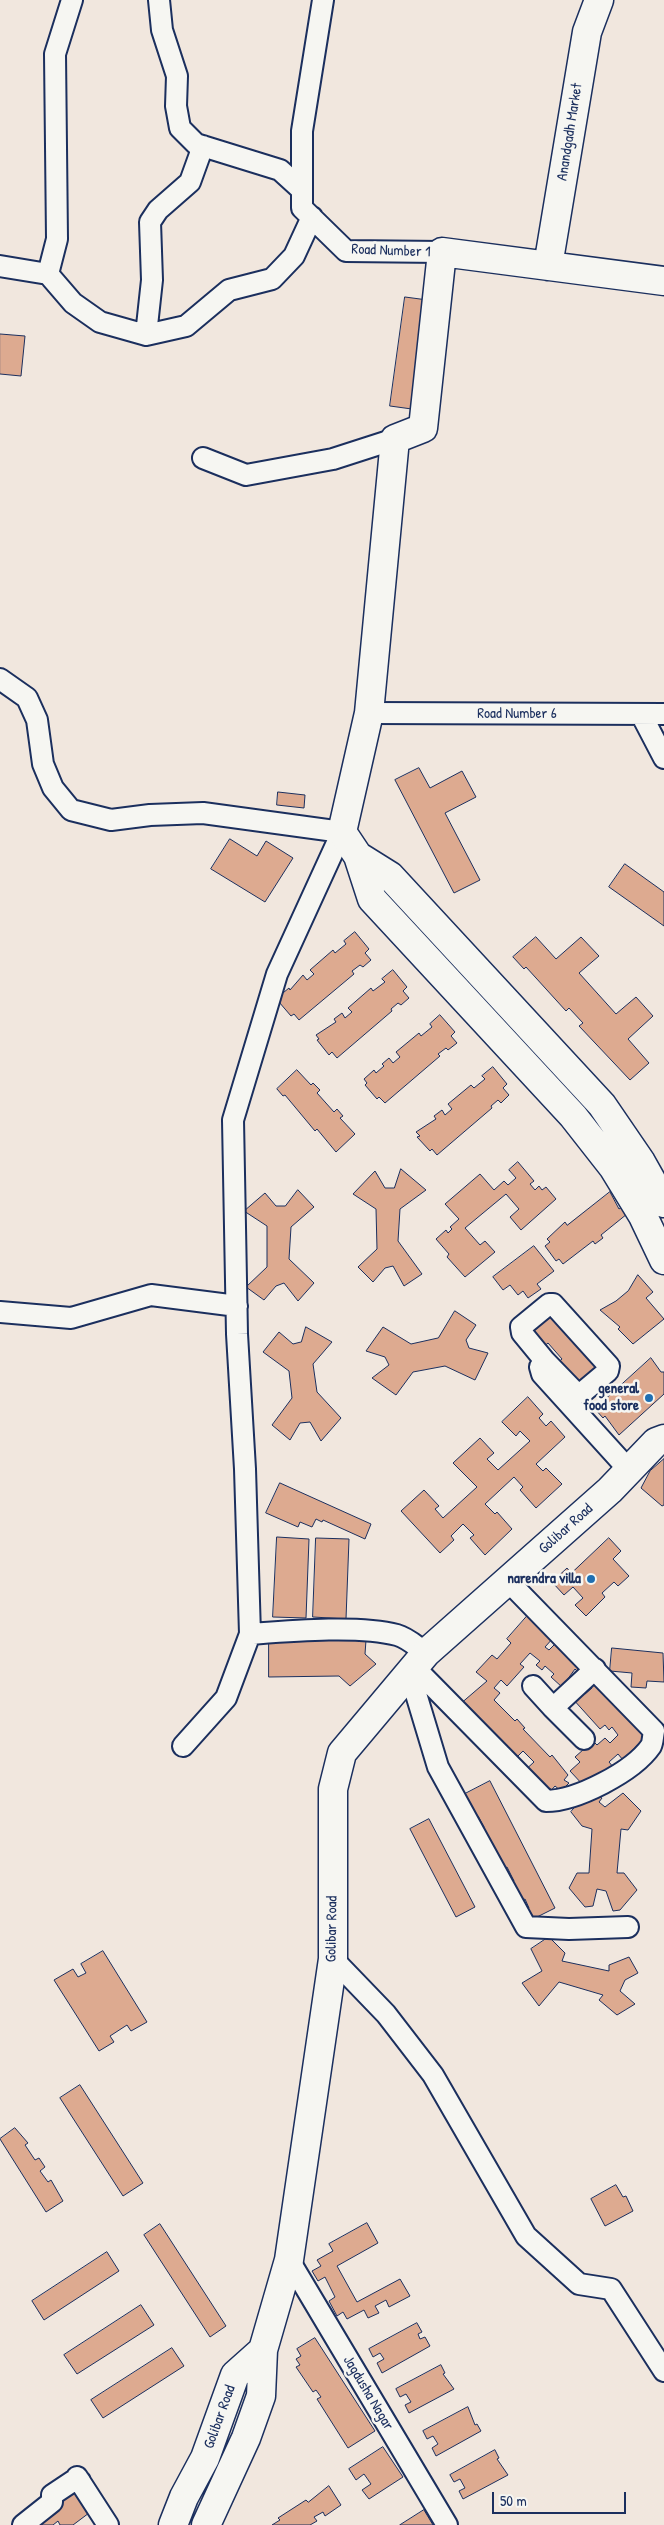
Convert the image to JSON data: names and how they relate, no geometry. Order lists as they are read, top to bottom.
{
  "streets": {
    "street": [
      "Anandgadh Market",
      "Road Number 1",
      "Road Number 6",
      "Golibar Road",
      "Jagdusha Nagar"
    ]
  },
  "crossings": [
    ["Anandgadh Market", "Road Number 1"],
    ["Golibar Road", "Jagdusha Nagar"]
  ],
  "places": ["general food store", "narendra villa"],
  "scale_bar": "50 m"
}
